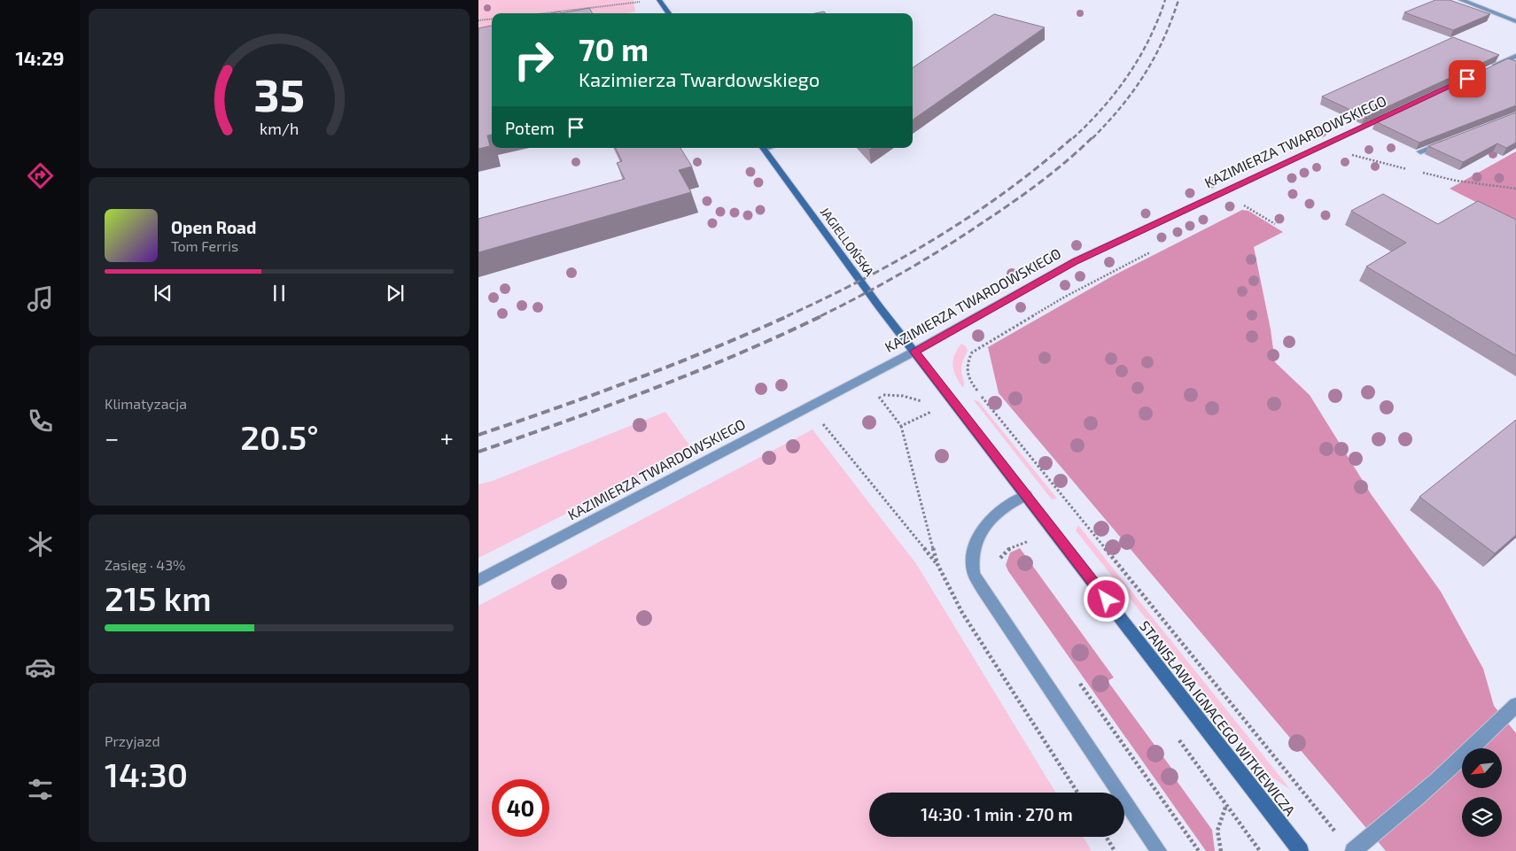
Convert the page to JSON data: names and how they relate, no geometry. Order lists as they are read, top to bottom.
{
  "streets": {
    "street": ["KAZIMIERZA TWARDOWSKIEGO", "JAGIELLOŃSKA", "STANISŁAWA IGNACEGO WITKIEWICZA"]
  },
  "crossings": [
    ["KAZIMIERZA TWARDOWSKIEGO", "JAGIELLOŃSKA"],
    ["KAZIMIERZA TWARDOWSKIEGO", "STANISŁAWA IGNACEGO WITKIEWICZA"],
    ["JAGIELLOŃSKA", "STANISŁAWA IGNACEGO WITKIEWICZA"]
  ],
  "north": "bottom left",
  "page": {
    "tabs": "14:29",
    "turn": ["70 m", "Kazimierza Twardowskiego"],
    "then": "Potem",
    "song": ["Open Road", "Tom Ferris"],
    "tile": [
      "Klimatyzacja",
      ["Zasięg · 43%", "215 km"],
      ["Przyjazd", "14:30"]
    ],
    "heat": ["−", "20.5°", "+"],
    "limit": "40",
    "trip": "14:30 · 1 min · 270 m",
    "gauge": ["35", "km/h"]
  }
}
